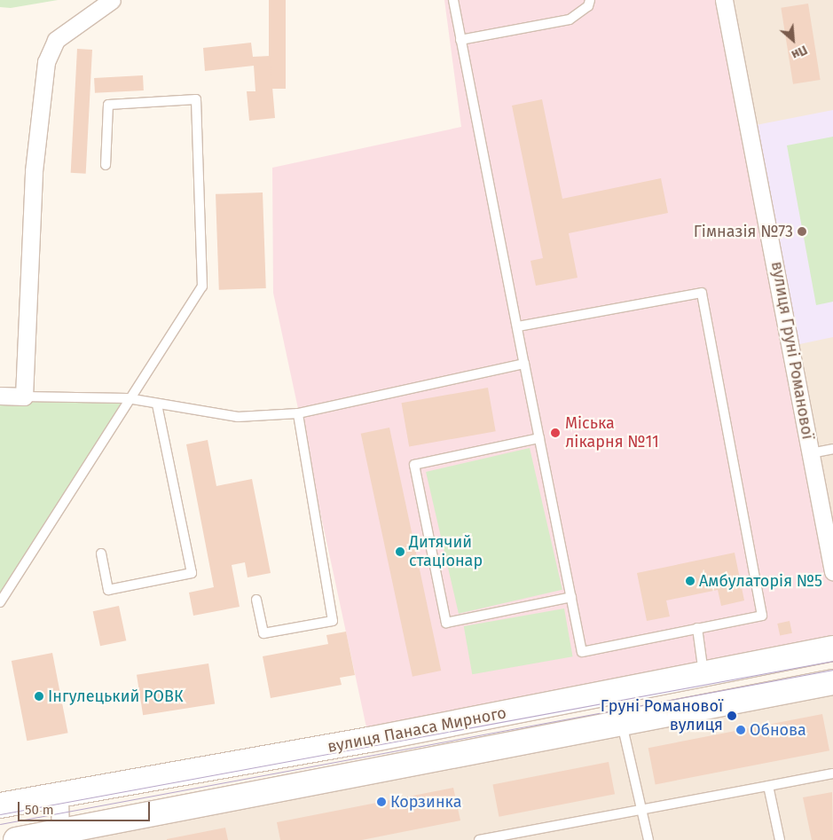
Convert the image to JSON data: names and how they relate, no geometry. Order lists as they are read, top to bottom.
{
  "streets": {
    "main road": ["вулиця Панаса Мирного"],
    "street": ["вулиця Груні Романової"]
  },
  "places": [
    "Гімназія №73",
    "Міська лікарня №11",
    "Дитячий стаціонар",
    "Амбулаторія №5",
    "Інгулецький РОВК",
    "Груні Романової вулиця",
    "Обнова",
    "Корзинка"
  ],
  "scale_bar": "50 m",
  "north": "bottom right"
}
